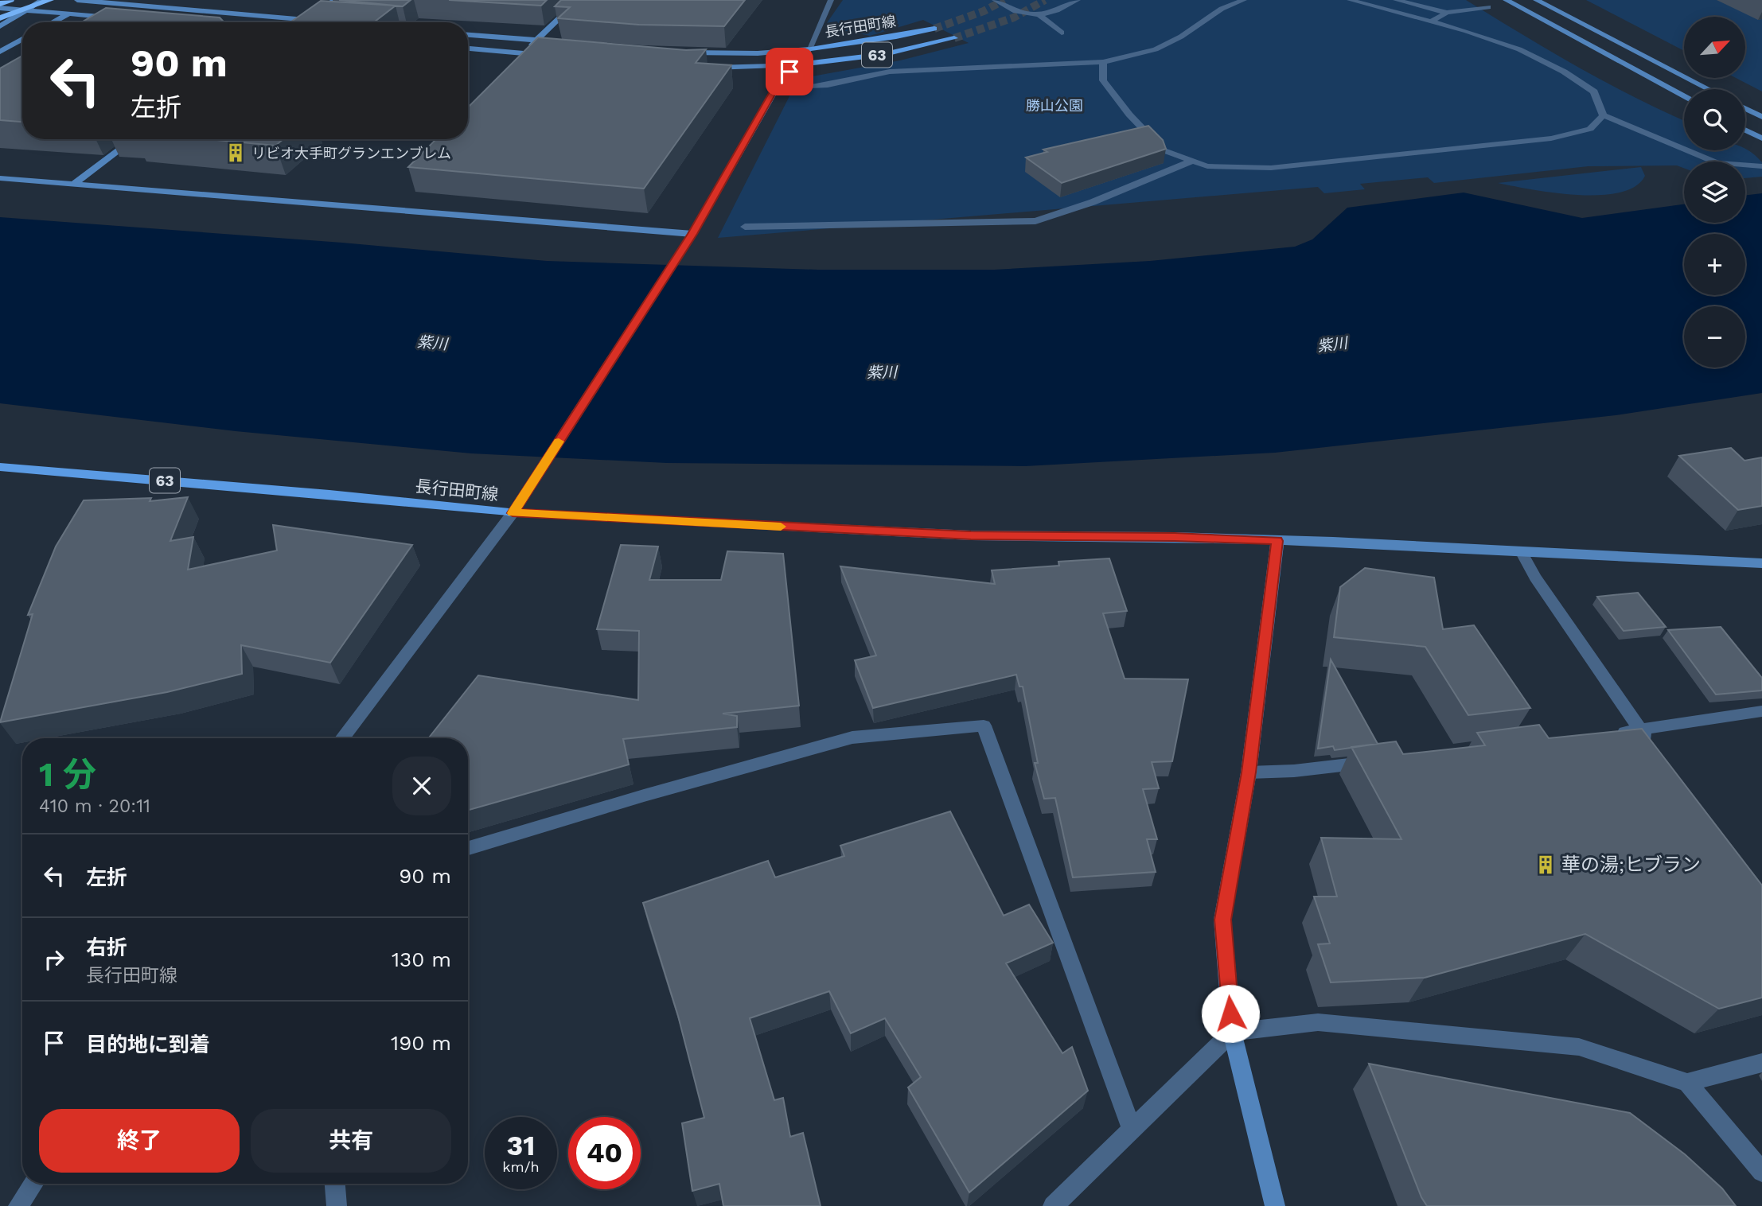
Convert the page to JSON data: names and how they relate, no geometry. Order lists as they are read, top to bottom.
{
  "streets": {
    "main road": ["長行田町線", "63"]
  },
  "water": ["紫川"],
  "parks": ["勝山公園"],
  "places": {
    "building": ["リビオ大手町グランエンブレム", "華の湯;ヒブラン"]
  },
  "north": "top right",
  "page": {
    "map_buttons": ["+", "−"],
    "turn": ["90 m", "左折"],
    "heading": ["1 分", "410 m · 20:11"],
    "list": [
      {
        "name": "左折",
        "value": "90 m"
      },
      {
        "name": "右折",
        "note": "長行田町線",
        "value": "130 m"
      },
      {
        "name": "目的地に到着",
        "value": "190 m"
      }
    ],
    "buttons": ["終了", "共有"],
    "speed": "31 km/h",
    "limit": "40"
  }
}
